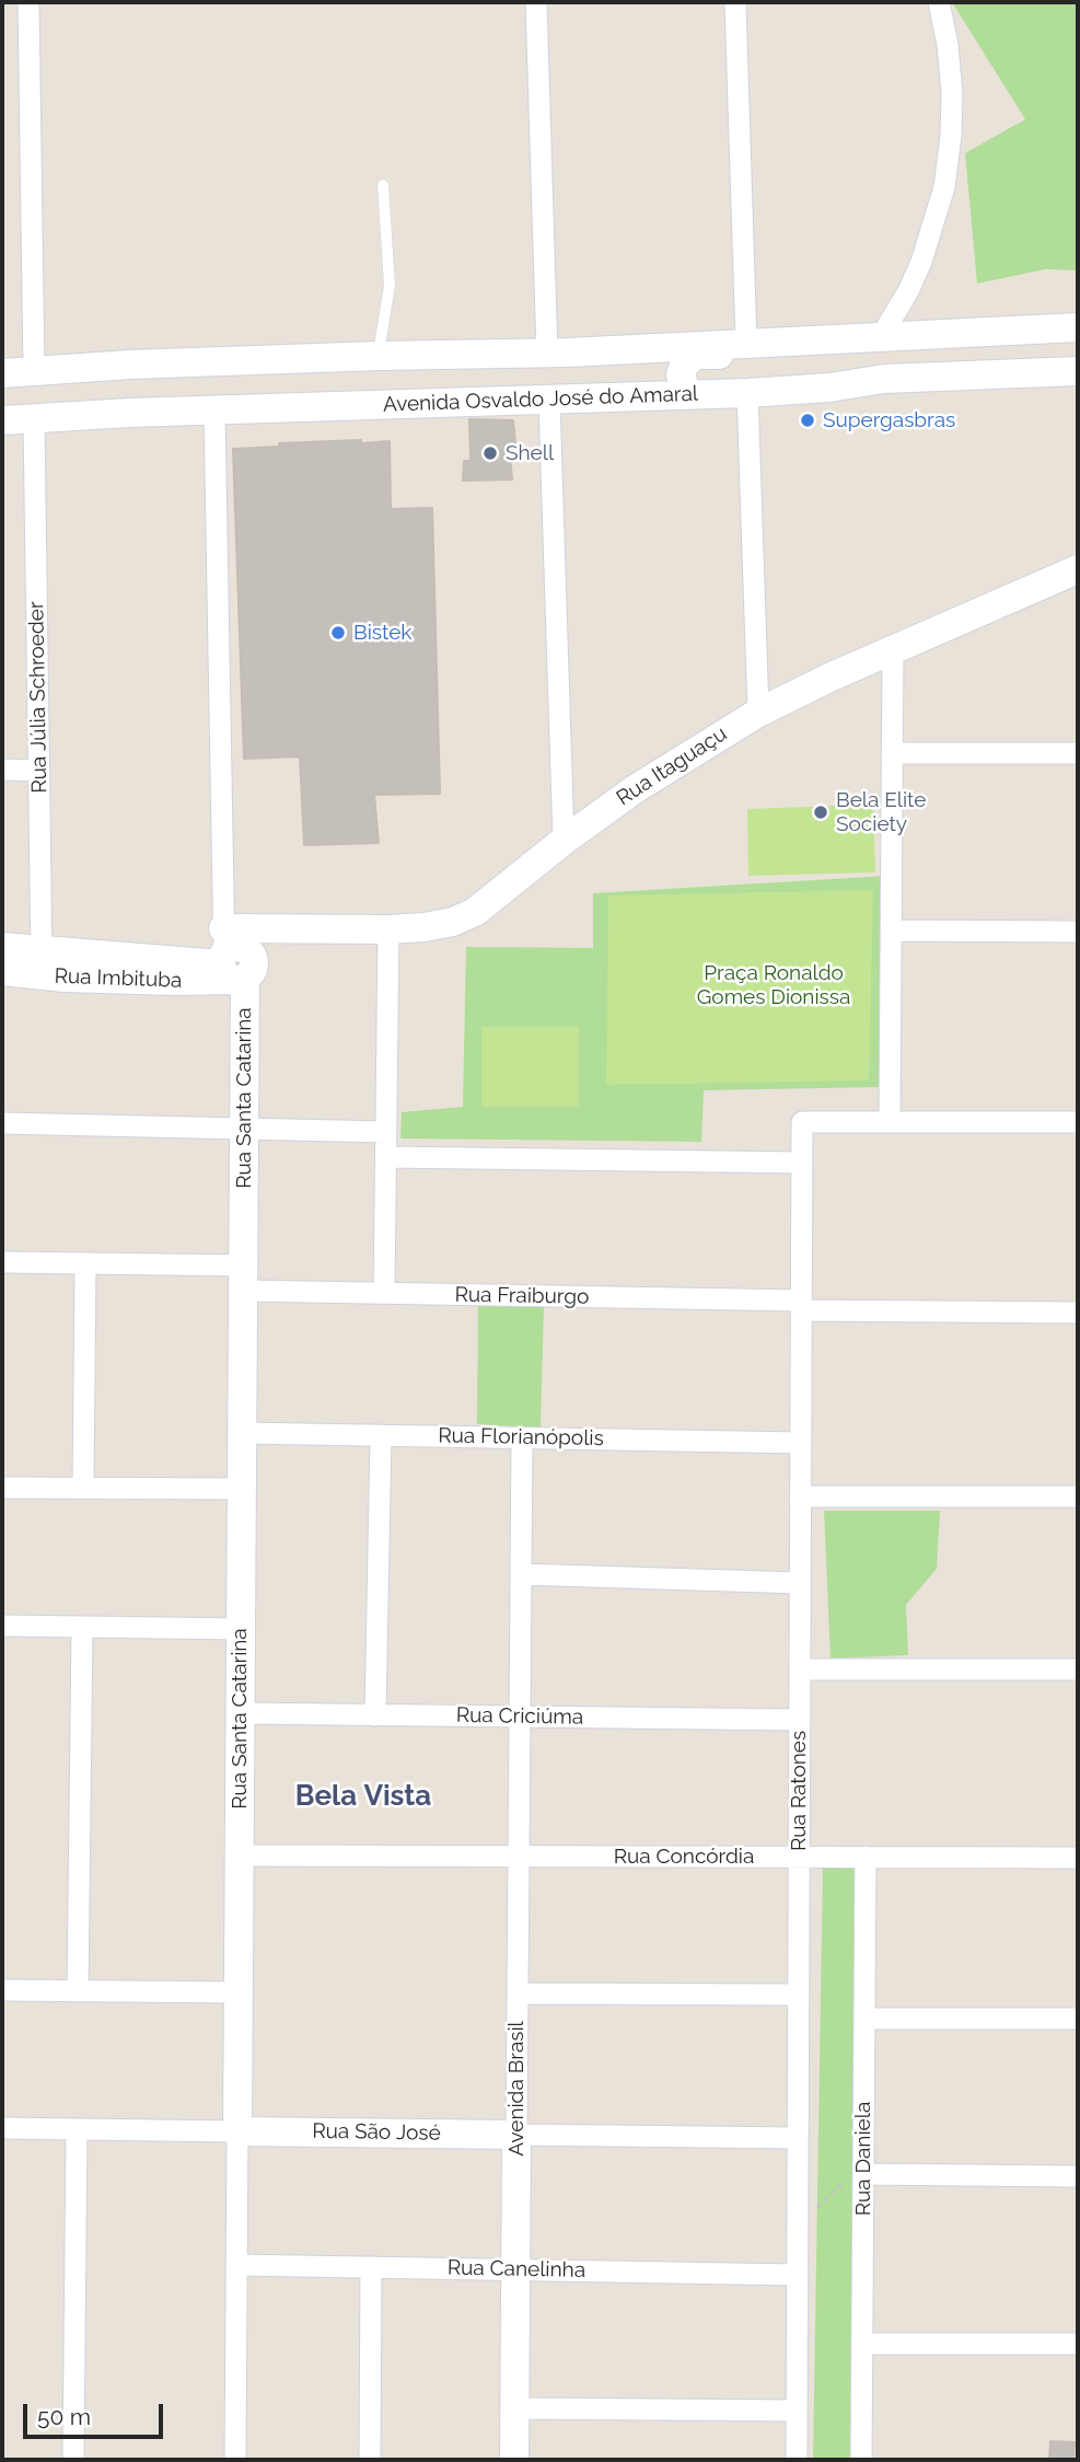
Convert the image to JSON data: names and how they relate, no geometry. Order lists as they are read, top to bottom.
{
  "streets": {
    "main road": [
      "Avenida Osvaldo José do Amaral",
      "Rua Itaguaçu",
      "Rua Imbituba",
      "Rua Santa Catarina",
      "Avenida Brasil",
      "Rua São José"
    ],
    "street": [
      "Rua Júlia Schroeder",
      "Rua Fraiburgo",
      "Rua Florianópolis",
      "Rua Criciúma",
      "Rua Ratones",
      "Rua Concórdia",
      "Rua Daniela",
      "Rua Canelinha"
    ]
  },
  "crossings": [
    ["Avenida Osvaldo José do Amaral", "Rua Júlia Schroeder"],
    ["Avenida Osvaldo José do Amaral", "Rua Santa Catarina"],
    ["Rua Júlia Schroeder", "Rua Imbituba"],
    ["Rua Itaguaçu", "Rua Santa Catarina"],
    ["Rua Santa Catarina", "Rua Fraiburgo"],
    ["Rua Santa Catarina", "Rua Florianópolis"],
    ["Rua Santa Catarina", "Rua Criciúma"],
    ["Rua Santa Catarina", "Rua Concórdia"],
    ["Rua Santa Catarina", "Rua São José"],
    ["Rua Santa Catarina", "Rua Canelinha"],
    ["Rua Fraiburgo", "Rua Ratones"],
    ["Rua Florianópolis", "Rua Ratones"],
    ["Rua Florianópolis", "Avenida Brasil"],
    ["Rua Criciúma", "Rua Ratones"],
    ["Rua Criciúma", "Avenida Brasil"],
    ["Rua Ratones", "Rua Concórdia"],
    ["Rua Ratones", "Rua Canelinha"],
    ["Rua Concórdia", "Avenida Brasil"],
    ["Rua Concórdia", "Rua Daniela"],
    ["Avenida Brasil", "Rua São José"],
    ["Avenida Brasil", "Rua Canelinha"]
  ],
  "districts": ["Bela Vista"],
  "parks": ["Praça Ronaldo Gomes Dionissa"],
  "places": [
    "Supergasbras",
    "Shell",
    "Bistek",
    "Bela Elite Society"
  ],
  "scale_bar": "50 m"
}
